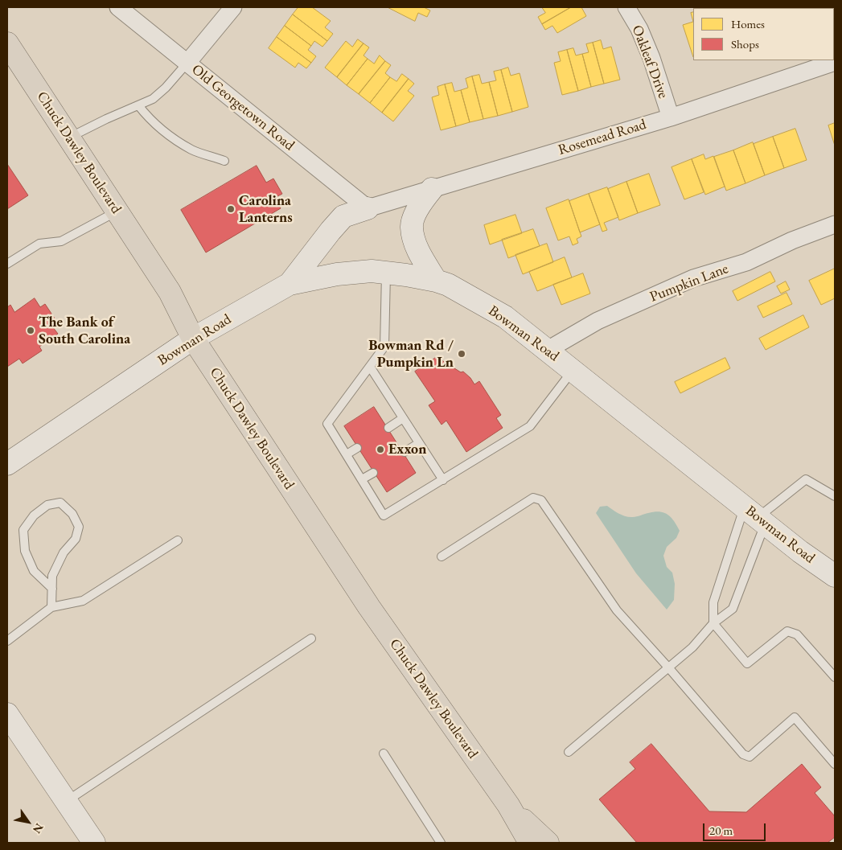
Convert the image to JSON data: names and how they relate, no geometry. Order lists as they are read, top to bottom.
{
  "streets": {
    "main road": ["Chuck Dawley Boulevard", "Bowman Road"],
    "street": [
      "Oakleaf Drive",
      "Old Georgetown Road",
      "Rosemead Road",
      "Pumpkin Lane"
    ]
  },
  "crossings": [
    ["Oakleaf Drive", "Rosemead Road"],
    ["Old Georgetown Road", "Rosemead Road"],
    ["Chuck Dawley Boulevard", "Bowman Road"],
    ["Pumpkin Lane", "Bowman Road"]
  ],
  "places": [
    "Carolina Lanterns",
    "The Bank of South Carolina",
    "Bowman Rd / Pumpkin Ln",
    "Exxon"
  ],
  "legend": ["Homes", "Shops"],
  "scale_bar": "20 m",
  "north": "bottom right"
}
